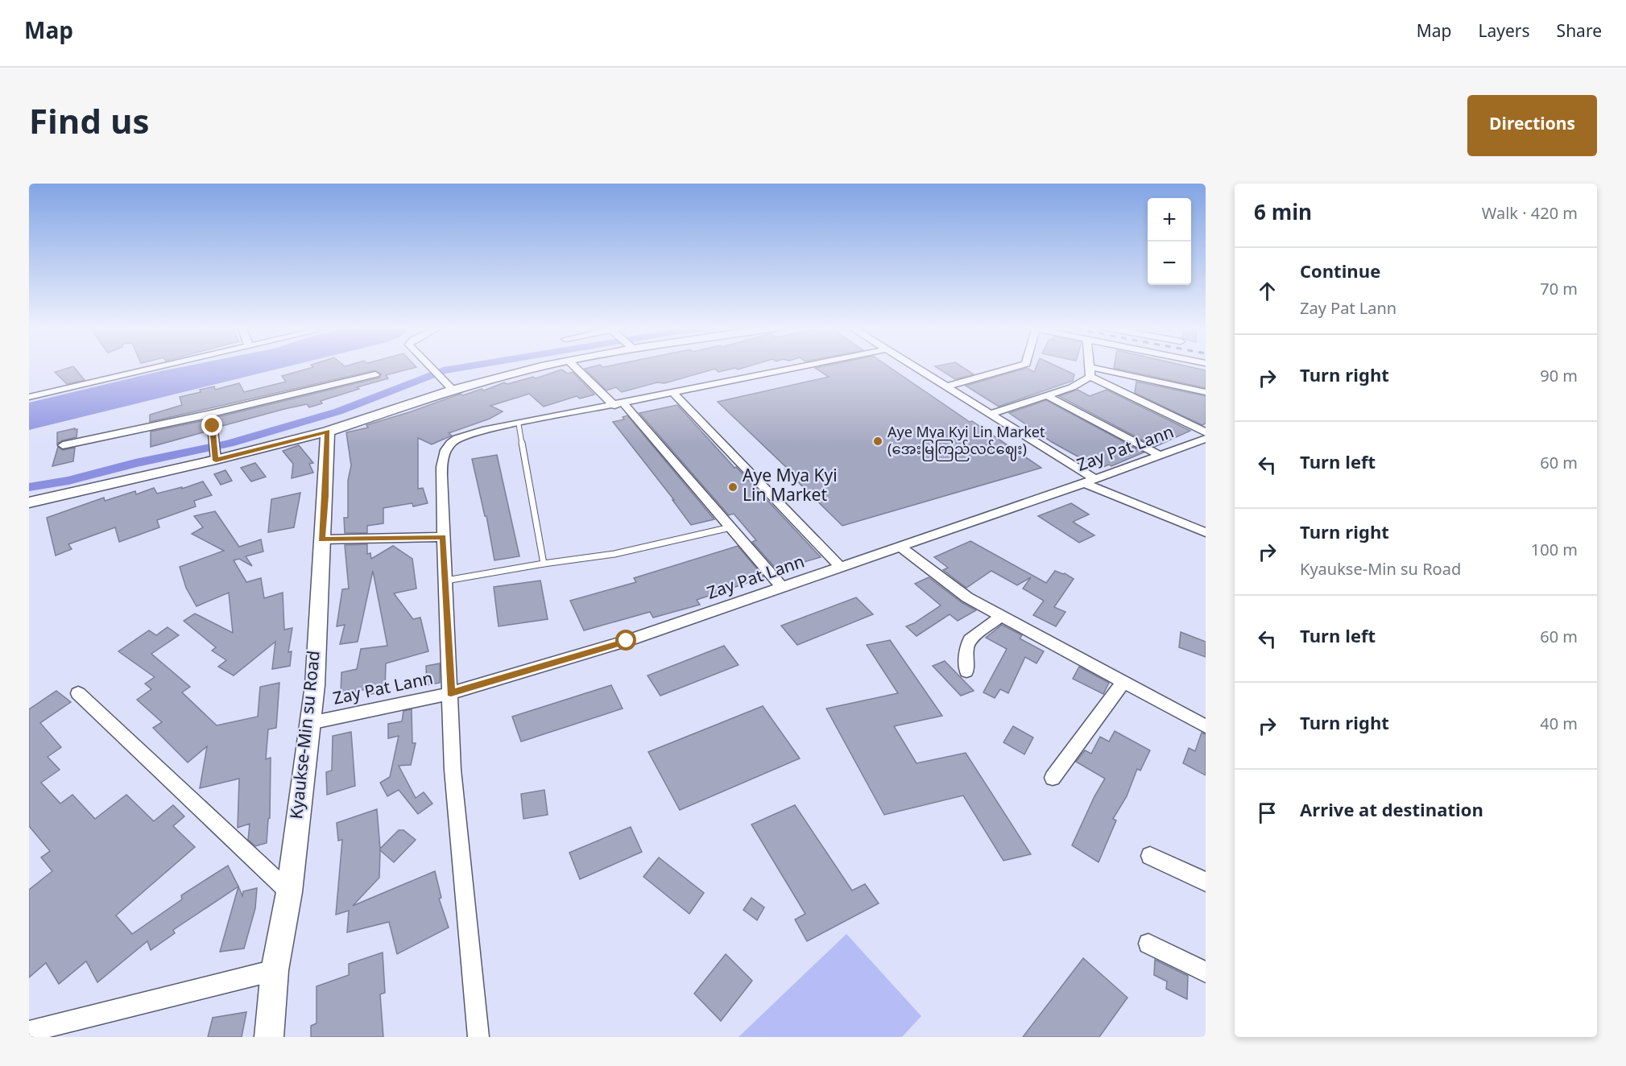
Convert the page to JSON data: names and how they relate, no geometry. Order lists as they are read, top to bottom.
{
  "streets": {
    "street": ["Zay Pat Lann", "Kyaukse-Min su Road"]
  },
  "crossings": [
    ["Zay Pat Lann", "Kyaukse-Min su Road"]
  ],
  "places": ["Aye Mya Kyi Lin Market (အေးမြကြည်လင်ဈေး)", "Aye Mya Kyi Lin Market"],
  "page": {
    "header": "Map",
    "nav": ["Map", "Layers", "Share"],
    "title": "Find us",
    "buttons": "Directions",
    "heading": ["6 min", "Walk · 420 m"],
    "map_buttons": ["+", "−"],
    "list": [
      ["Continue", "Zay Pat Lann", "70 m"],
      ["Turn right", "90 m"],
      ["Turn left", "60 m"],
      ["Turn right", "Kyaukse-Min su Road", "100 m"],
      ["Turn left", "60 m"],
      ["Turn right", "40 m"],
      "Arrive at destination"
    ]
  }
}
